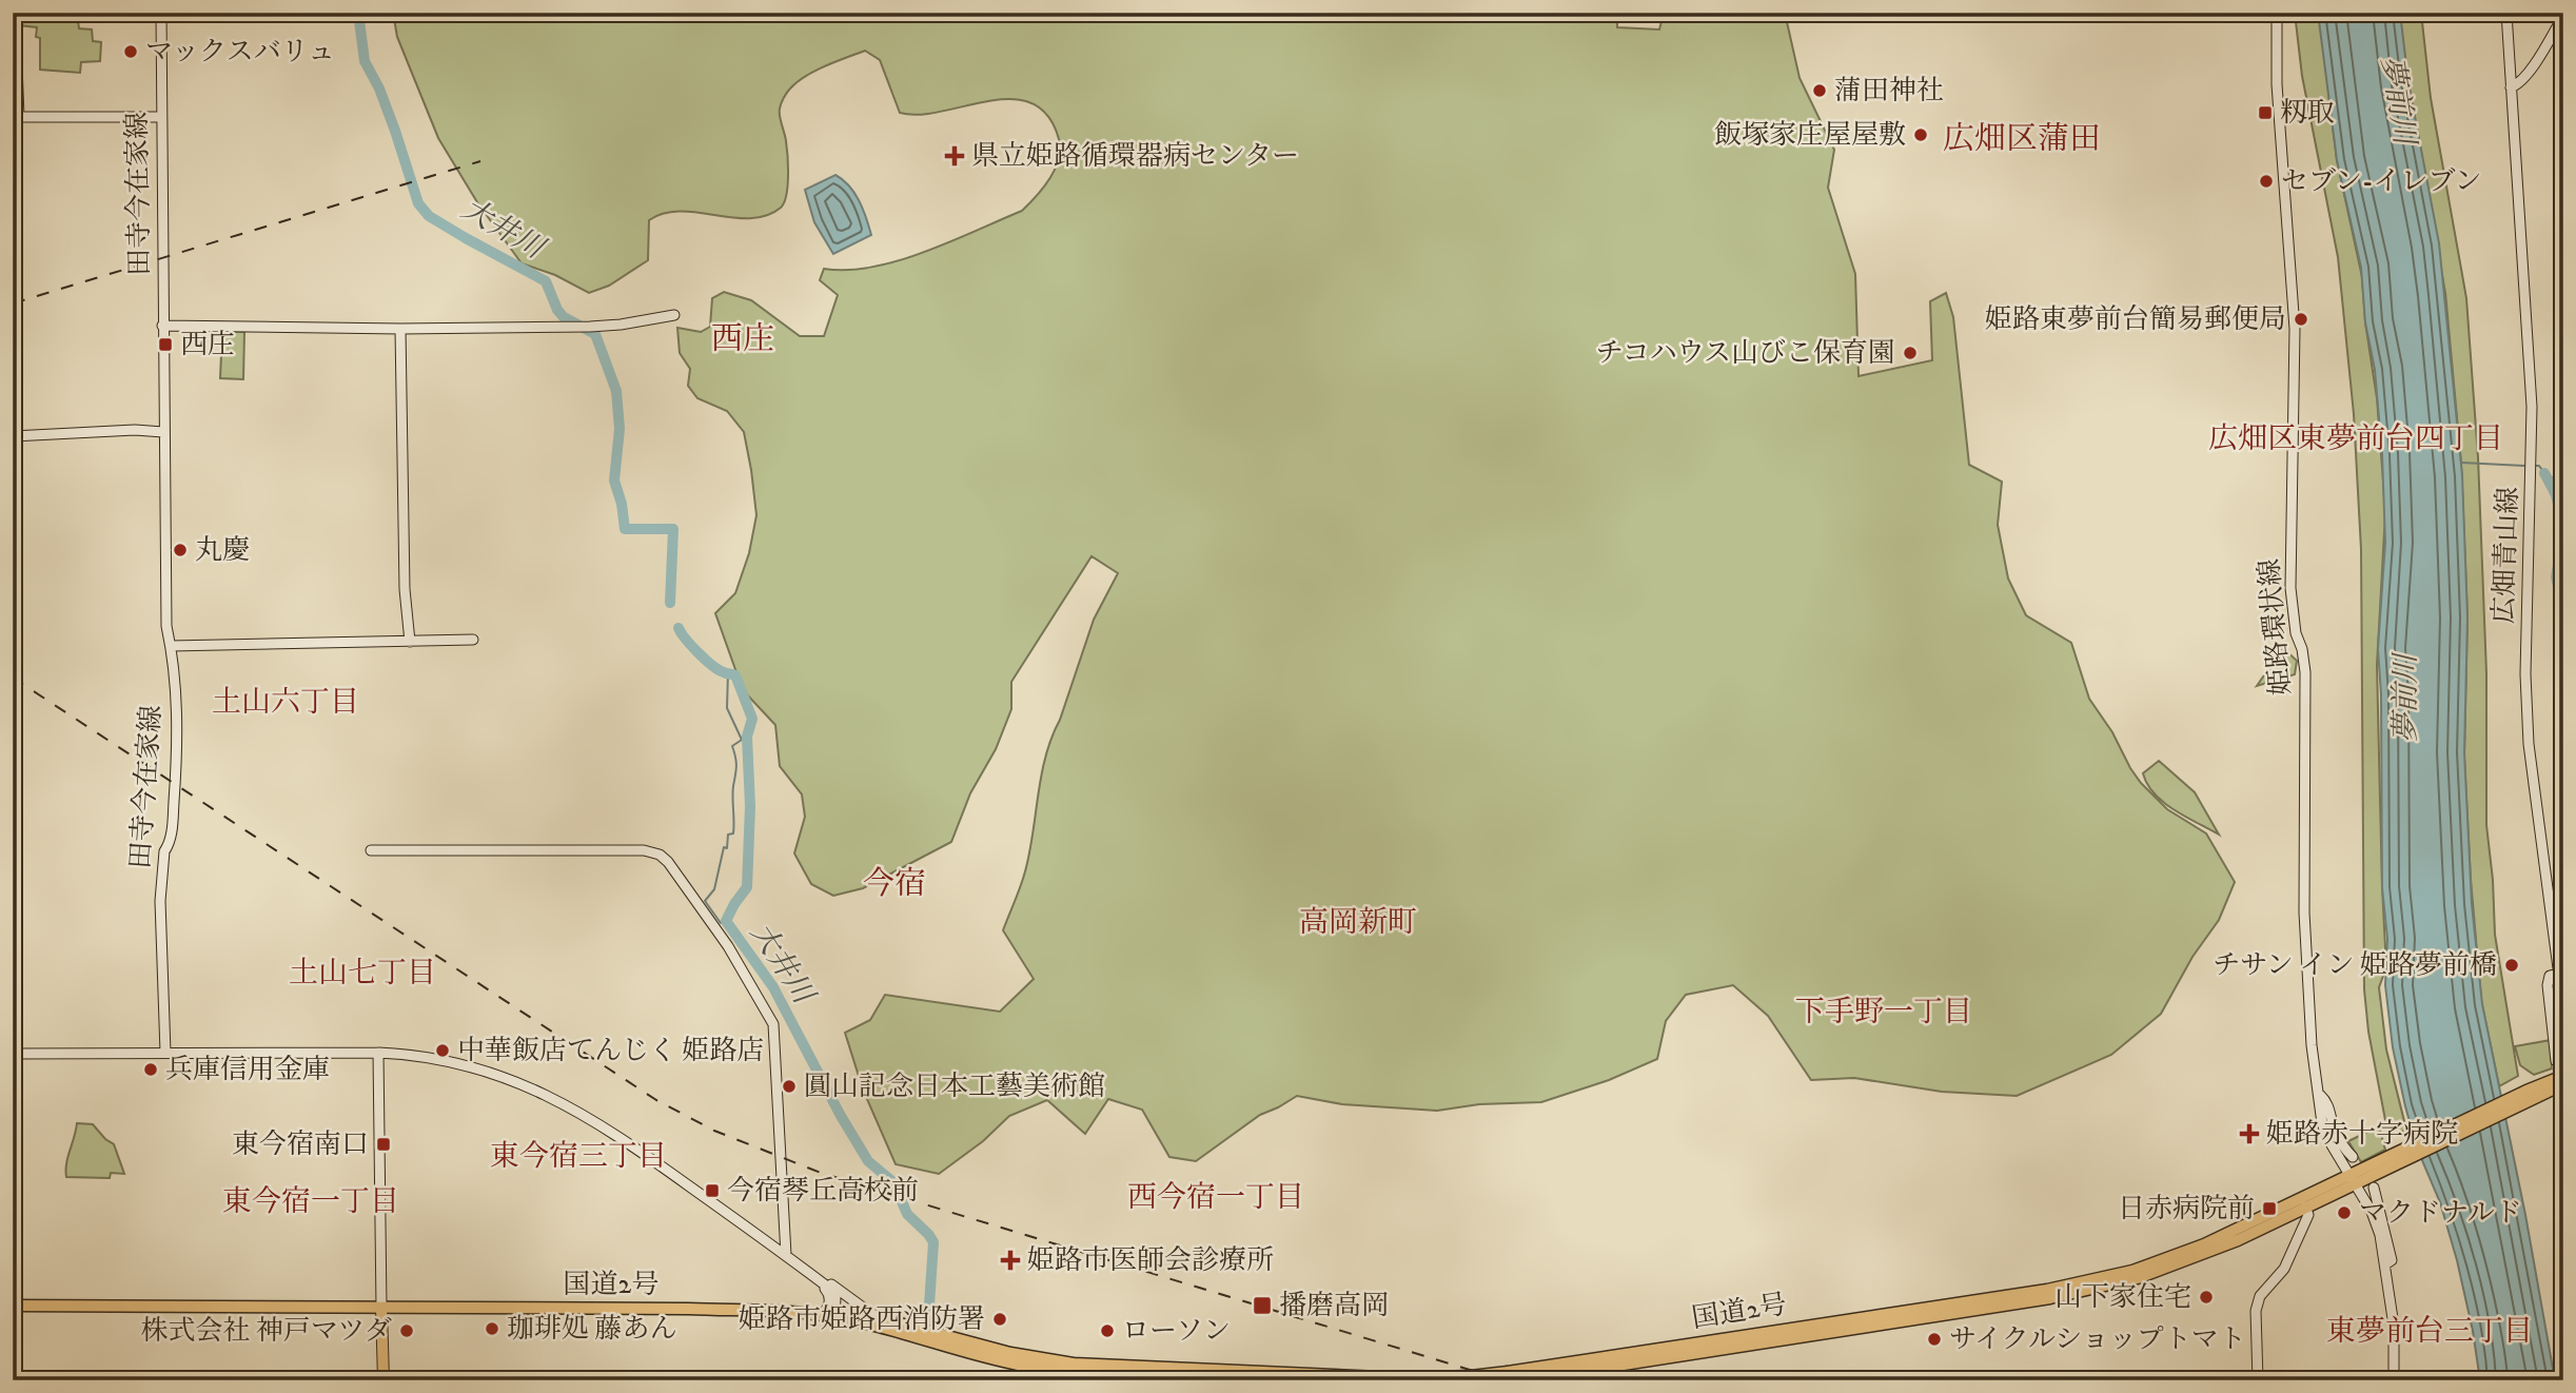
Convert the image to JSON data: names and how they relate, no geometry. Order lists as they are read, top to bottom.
{
  "streets": {
    "highway": ["国道2号"],
    "main road": ["田寺今在家線", "広畑青山線", "姫路環状線"]
  },
  "crossings": [
    ["姫路環状線", "国道2号"]
  ],
  "districts": [
    "広畑区蒲田",
    "西庄",
    "広畑区東夢前台四丁目",
    "土山六丁目",
    "今宿",
    "高岡新町",
    "土山七丁目",
    "下手野一丁目",
    "東今宿三丁目",
    "西今宿一丁目",
    "東今宿一丁目",
    "東夢前台三丁目"
  ],
  "water": ["夢前川", "大井川"],
  "places": {
    "other": [
      "マックスバリュ",
      "蒲田神社",
      "飯塚家庄屋屋敷",
      "セブン-イレブン",
      "姫路東夢前台簡易郵便局",
      "チコハウス山びこ保育園",
      "丸慶",
      "チサン イン 姫路夢前橋",
      "中華飯店てんじく 姫路店",
      "兵庫信用金庫",
      "圓山記念日本工藝美術館",
      "マクドナルド",
      "山下家住宅",
      "姫路市姫路西消防署",
      "珈琲処 藤あん",
      "株式会社 神戸マツダ",
      "ローソン",
      "サイクルショップトマト"
    ],
    "transit": [
      "籾取",
      "西庄",
      "東今宿南口",
      "今宿琴丘高校前",
      "日赤病院前",
      "播磨高岡"
    ],
    "health": ["県立姫路循環器病センター", "姫路赤十字病院", "姫路市医師会診療所"]
  }
}
